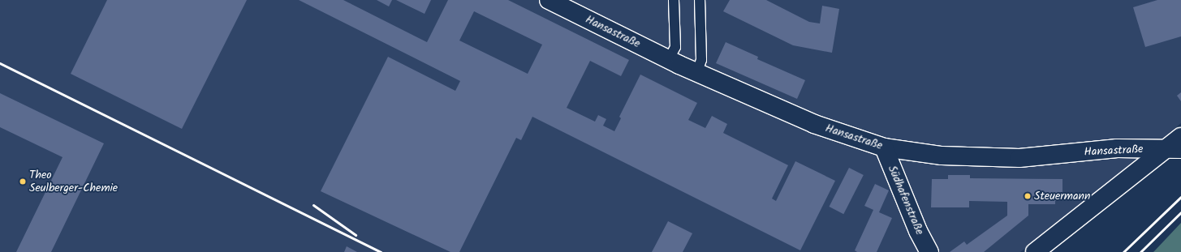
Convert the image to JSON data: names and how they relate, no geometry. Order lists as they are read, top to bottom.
{
  "streets": {
    "street": ["Hansastraße", "Südhafenstraße"]
  },
  "crossings": [
    ["Hansastraße", "Südhafenstraße"]
  ],
  "places": ["Theo Seulberger-Chemie", "Steuermann"]
}
